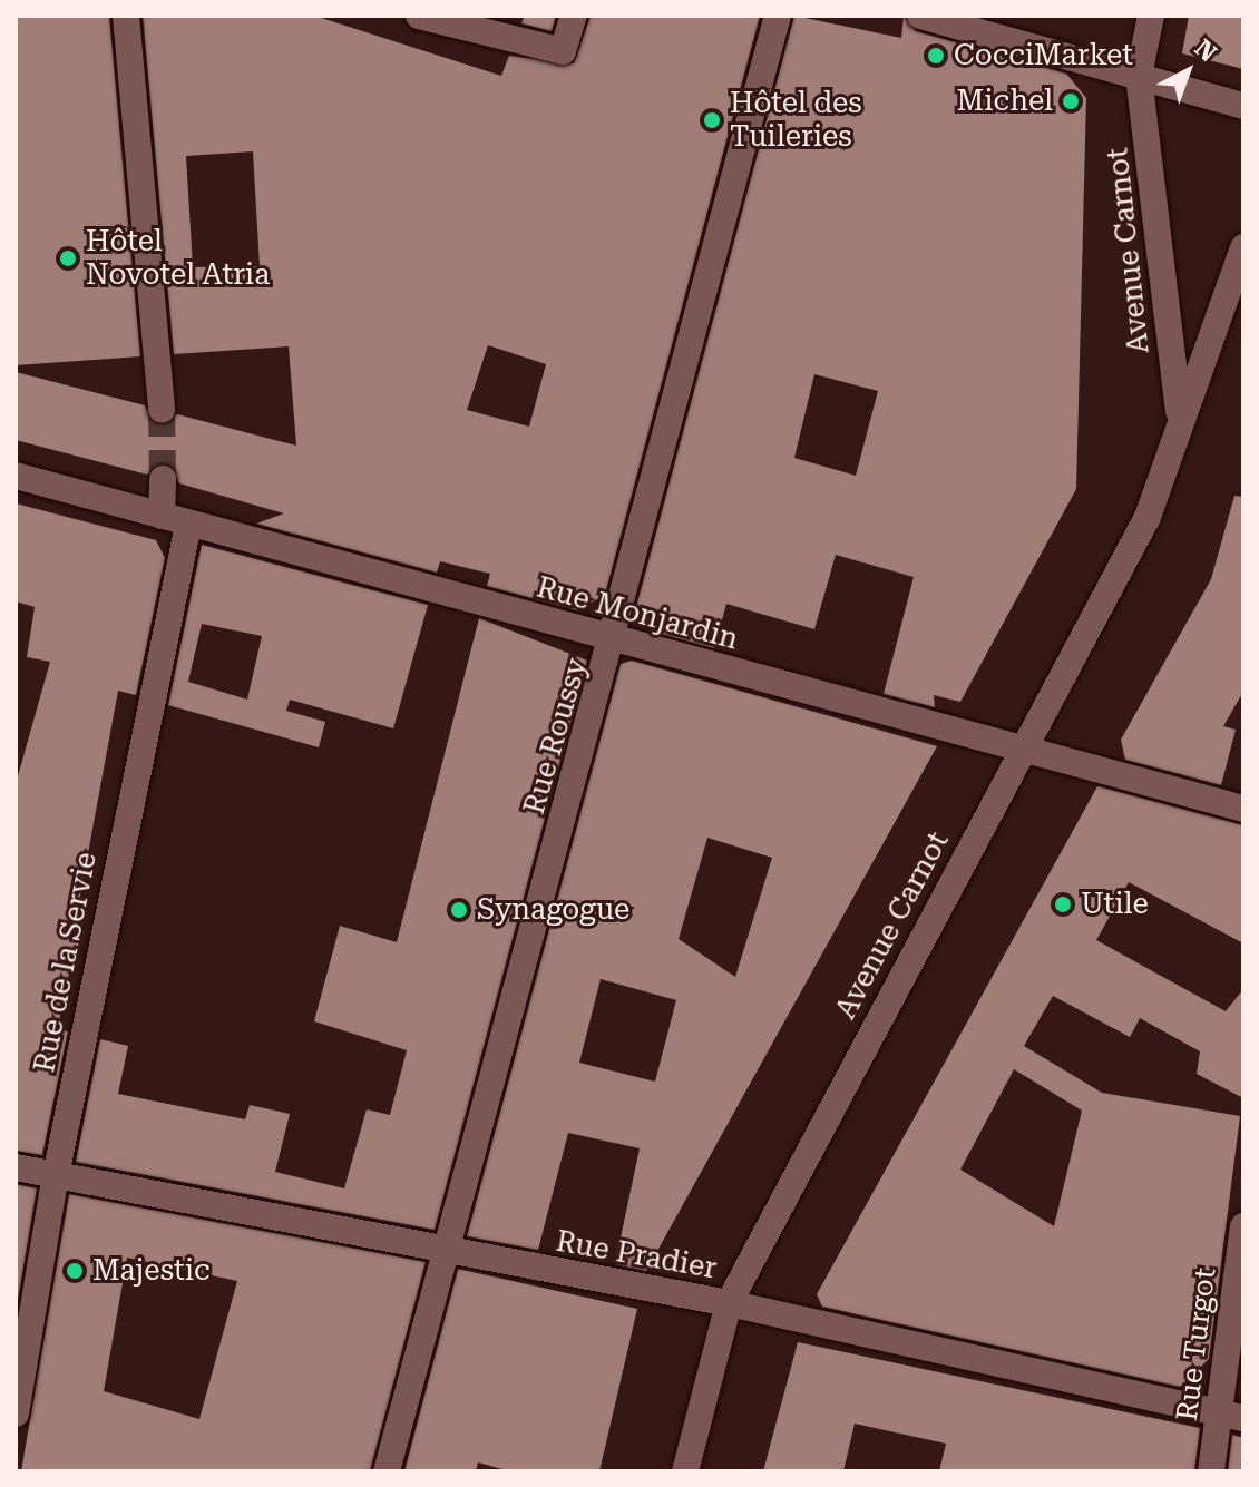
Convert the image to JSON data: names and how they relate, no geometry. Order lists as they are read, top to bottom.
{
  "streets": {
    "street": [
      "Avenue Carnot",
      "Rue Monjardin",
      "Rue Roussy",
      "Rue de la Servie",
      "Rue Pradier",
      "Rue Turgot"
    ]
  },
  "crossings": [
    ["Avenue Carnot", "Rue Monjardin"],
    ["Avenue Carnot", "Rue Pradier"],
    ["Rue Monjardin", "Rue Roussy"],
    ["Rue Monjardin", "Rue de la Servie"],
    ["Rue Roussy", "Rue Pradier"],
    ["Rue de la Servie", "Rue Pradier"],
    ["Rue Pradier", "Rue Turgot"]
  ],
  "places": [
    "CocciMarket",
    "Michel",
    "Hôtel des Tuileries",
    "Hôtel Novotel Atria",
    "Utile",
    "Synagogue",
    "Majestic"
  ],
  "north": "top right"
}
